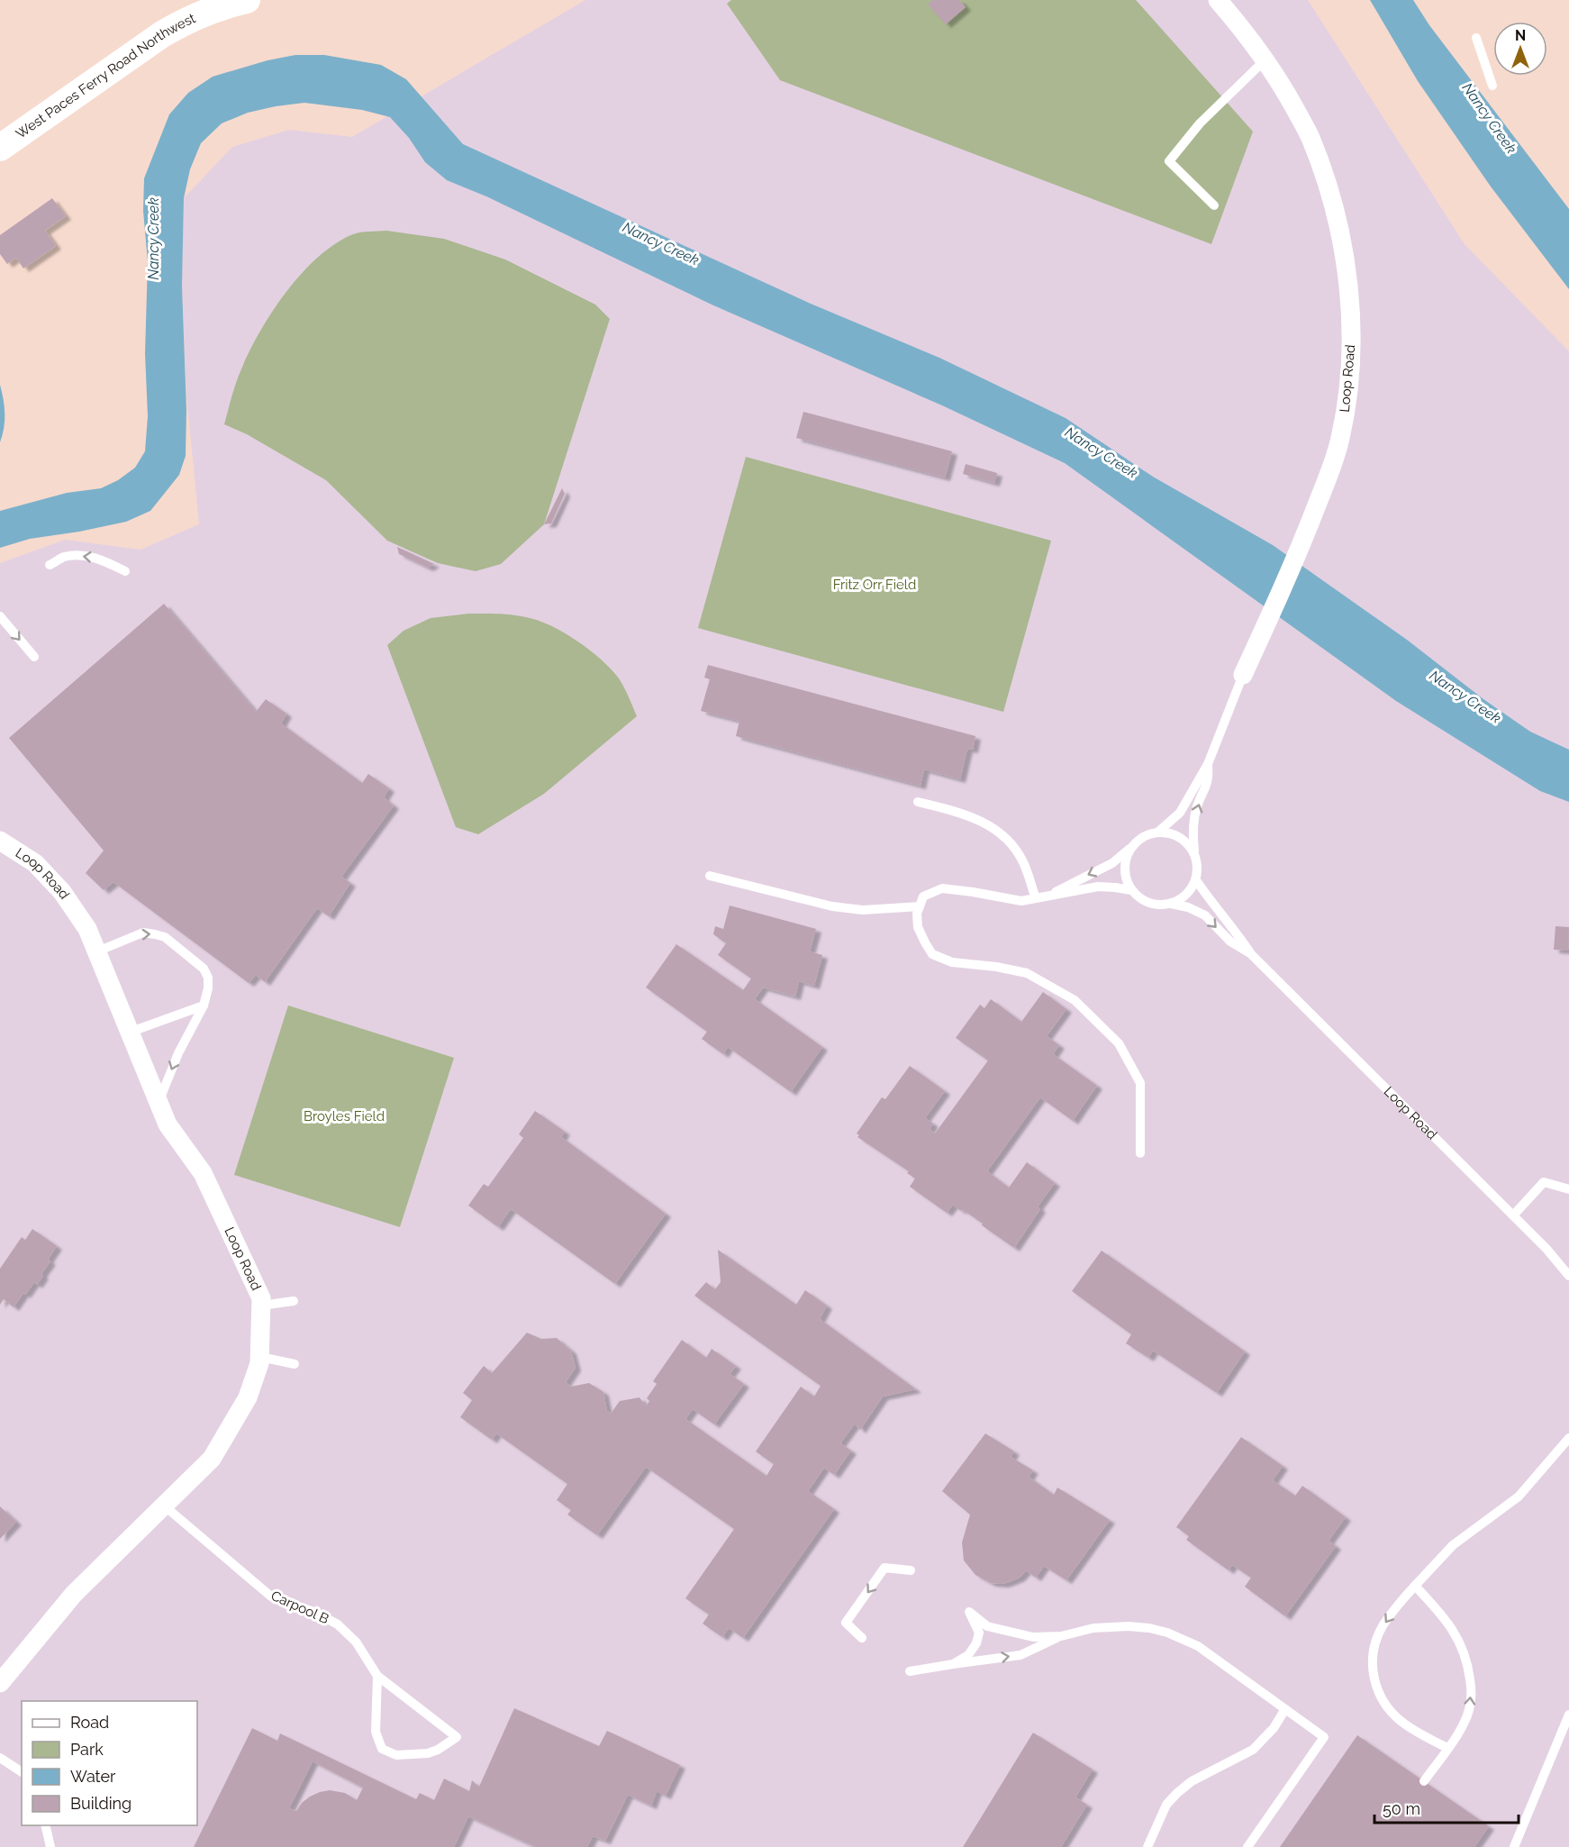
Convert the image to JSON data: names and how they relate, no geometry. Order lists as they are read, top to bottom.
{
  "streets": {
    "street": ["West Paces Ferry Road Northwest", "Loop Road"],
    "lane": ["Carpool B"]
  },
  "crossings": [
    ["Loop Road", "Carpool B"]
  ],
  "water": ["Nancy Creek"],
  "parks": ["Fritz Orr Field", "Broyles Field"],
  "legend": [
    "Road",
    "Park",
    "Water",
    "Building"
  ],
  "scale_bar": "50 m",
  "north": "top"
}
